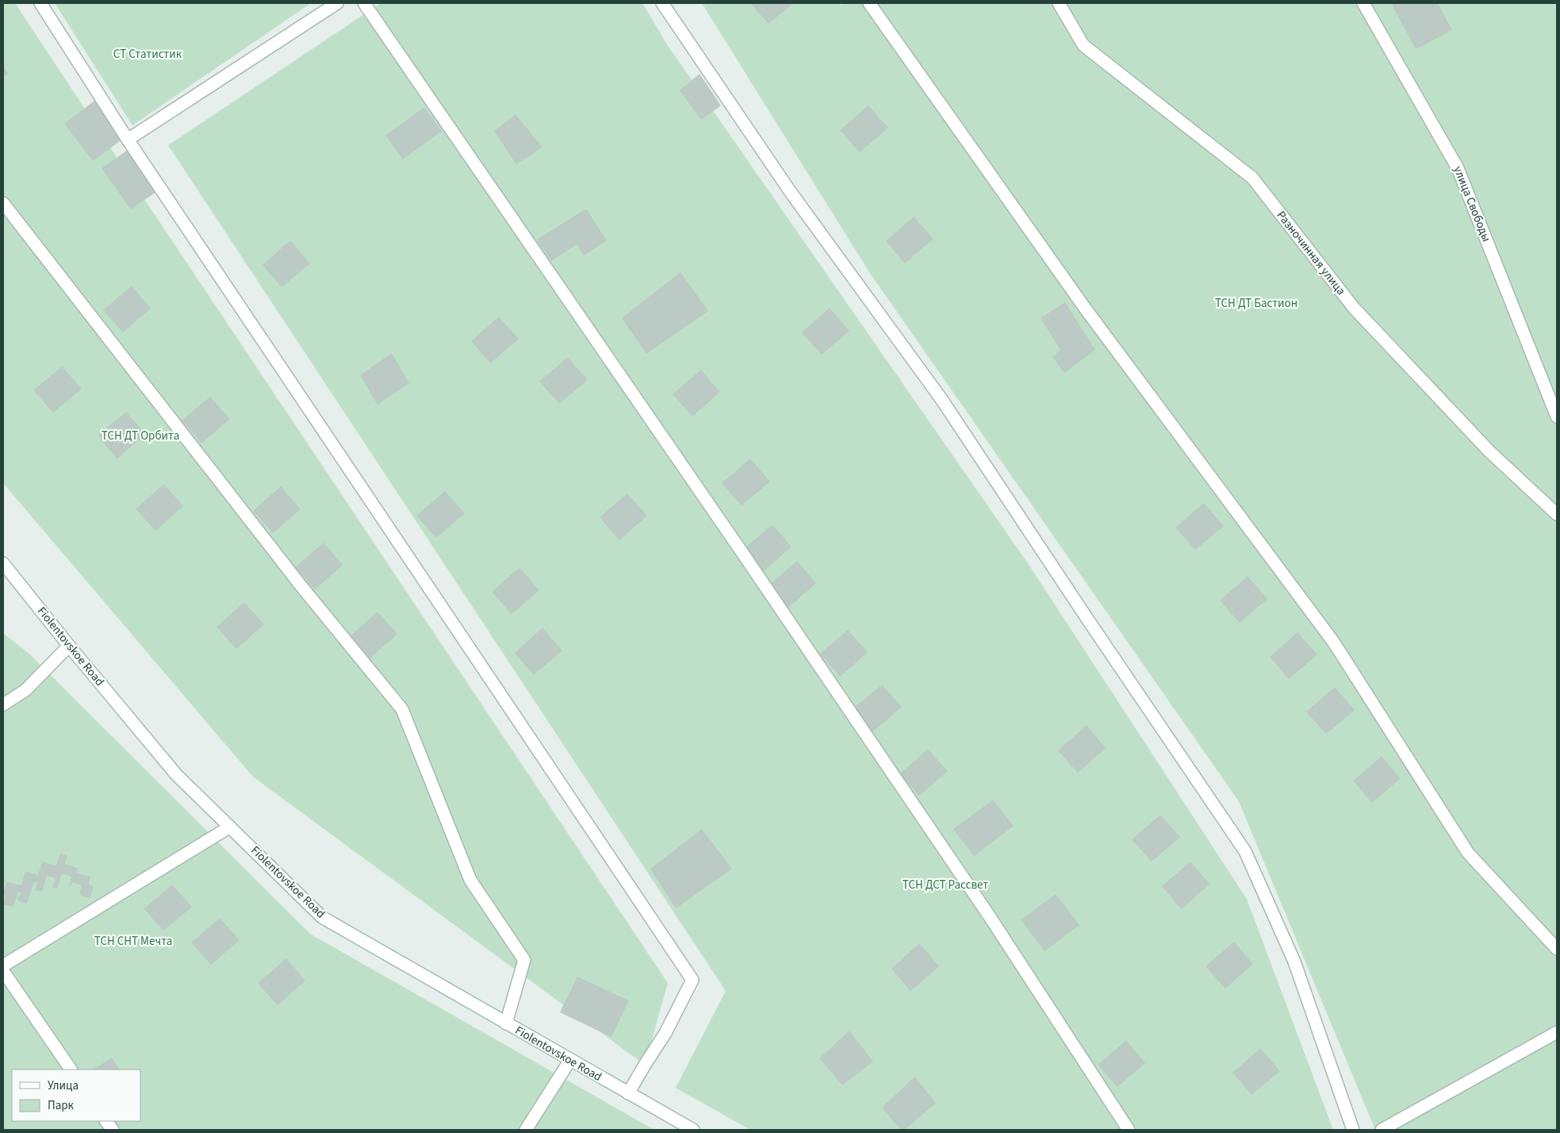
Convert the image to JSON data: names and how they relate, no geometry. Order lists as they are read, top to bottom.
{
  "streets": {
    "street": ["улица Свободы", "Разночинная улица", "Fiolentovskoe Road"]
  },
  "parks": [
    "СТ Статистик",
    "ТСН ДТ Бастион",
    "ТСН ДТ Орбита",
    "ТСН ДСТ Рассвет",
    "ТСН СНТ Мечта"
  ],
  "legend": ["Улица", "Парк"]
}
